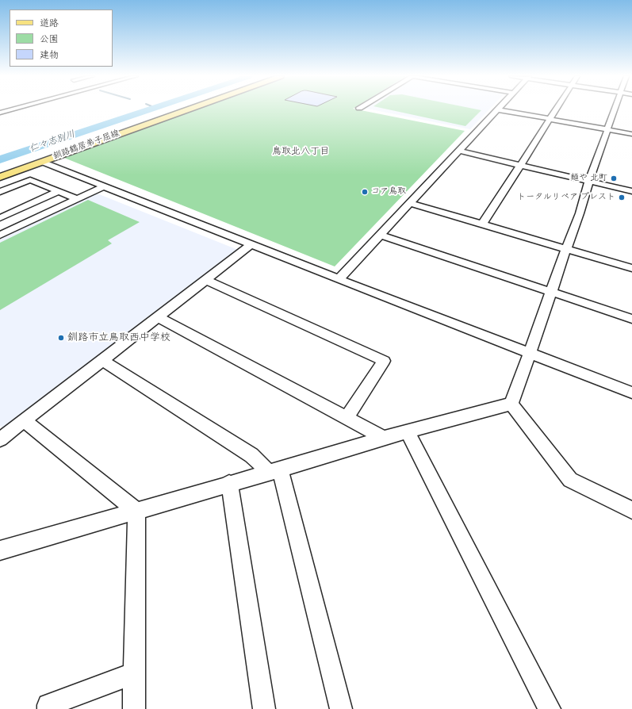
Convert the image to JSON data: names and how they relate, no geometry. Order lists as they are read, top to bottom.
{
  "streets": {
    "main road": ["釧路鶴居弟子屈線"]
  },
  "districts": ["鳥取北八丁目"],
  "water": ["仁々志別川"],
  "places": [
    "麺や 北町",
    "コア鳥取",
    "トータルリペア プレスト",
    "釧路市立鳥取西中学校"
  ],
  "legend": ["道路", "公園", "建物"]
}
